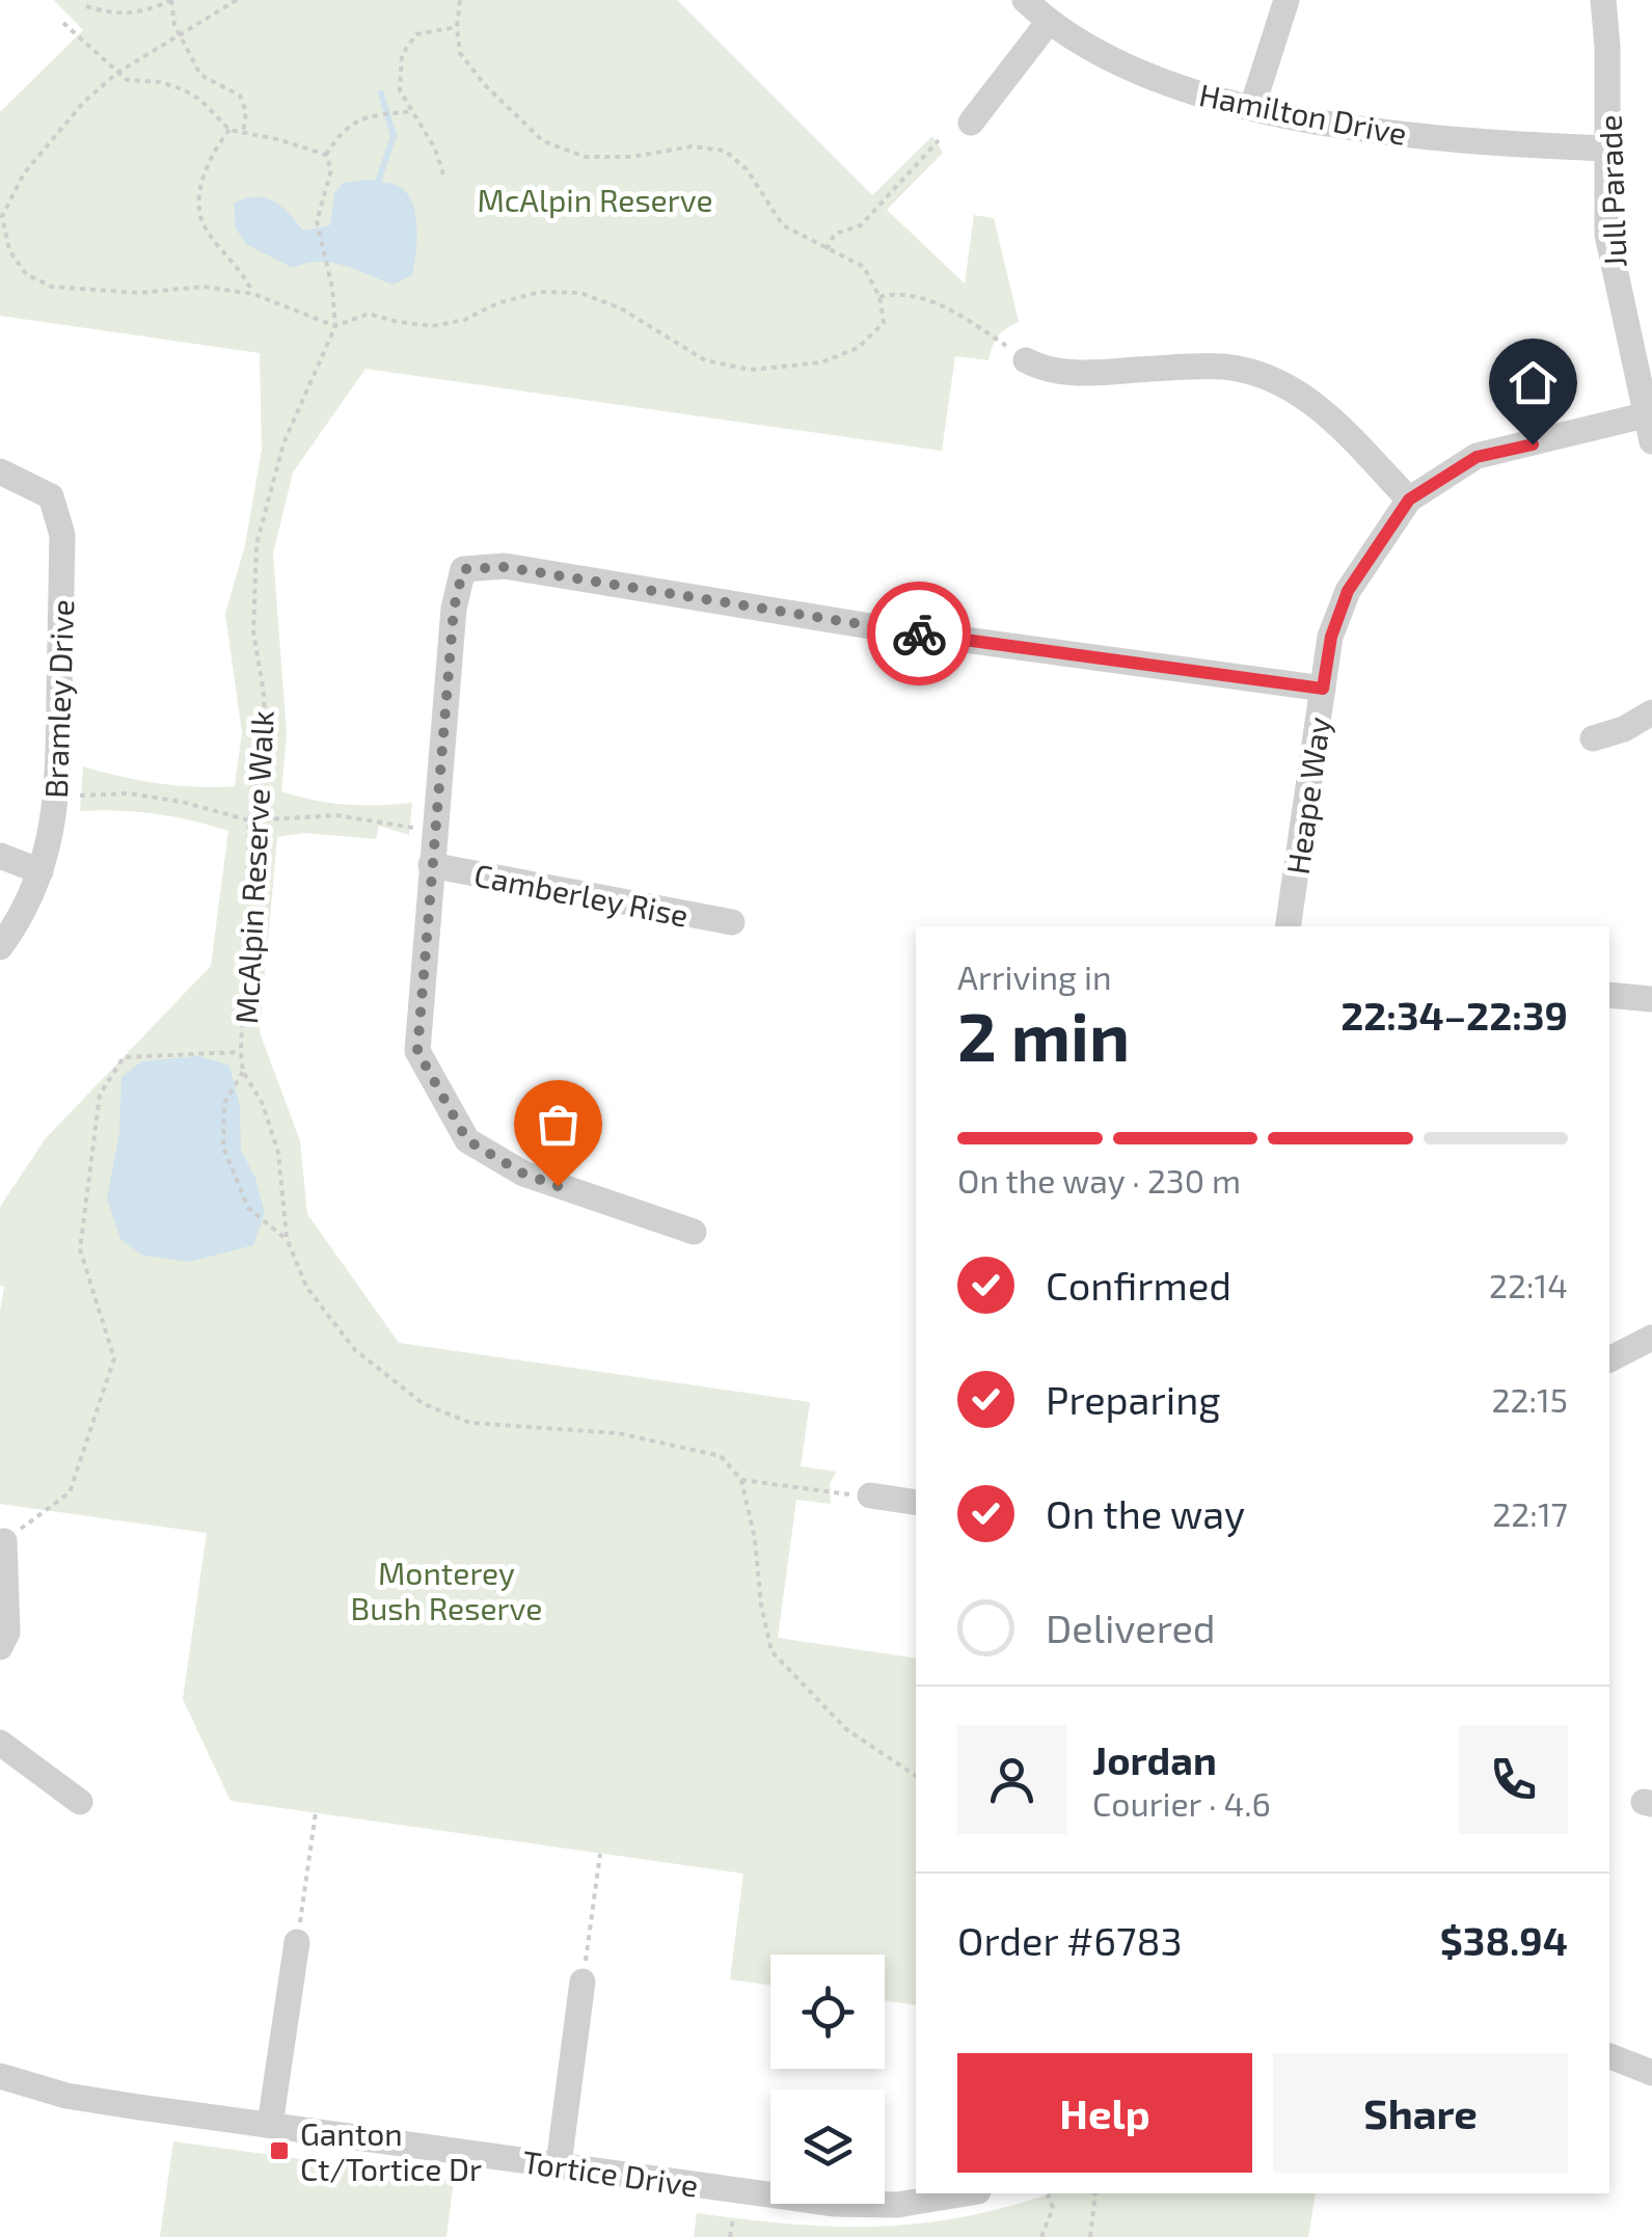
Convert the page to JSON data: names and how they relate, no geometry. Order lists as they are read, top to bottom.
{
  "streets": {
    "street": [
      "Hamilton Drive",
      "Jull Parade",
      "Bramley Drive",
      "Heape Way",
      "Camberley Rise",
      "Tortice Drive"
    ],
    "path": ["McAlpin Reserve Walk"]
  },
  "crossings": [
    ["Hamilton Drive", "Jull Parade"],
    ["Jull Parade", "Heape Way"]
  ],
  "parks": ["McAlpin Reserve", "Monterey Bush Reserve"],
  "places": {
    "transit": ["Ganton Ct/Tortice Dr"]
  },
  "page": {
    "heading": ["2 min", "Arriving in", "22:34–22:39"],
    "panel": [
      "Jordan",
      "Courier · 4.6",
      "Order #6783",
      "$38.94"
    ],
    "bar": "On the way · 230 m",
    "list": [
      ["Confirmed", "22:14"],
      ["Preparing", "22:15"],
      ["On the way", "22:17"],
      "Delivered"
    ],
    "buttons": ["Help", "Share"]
  }
}
